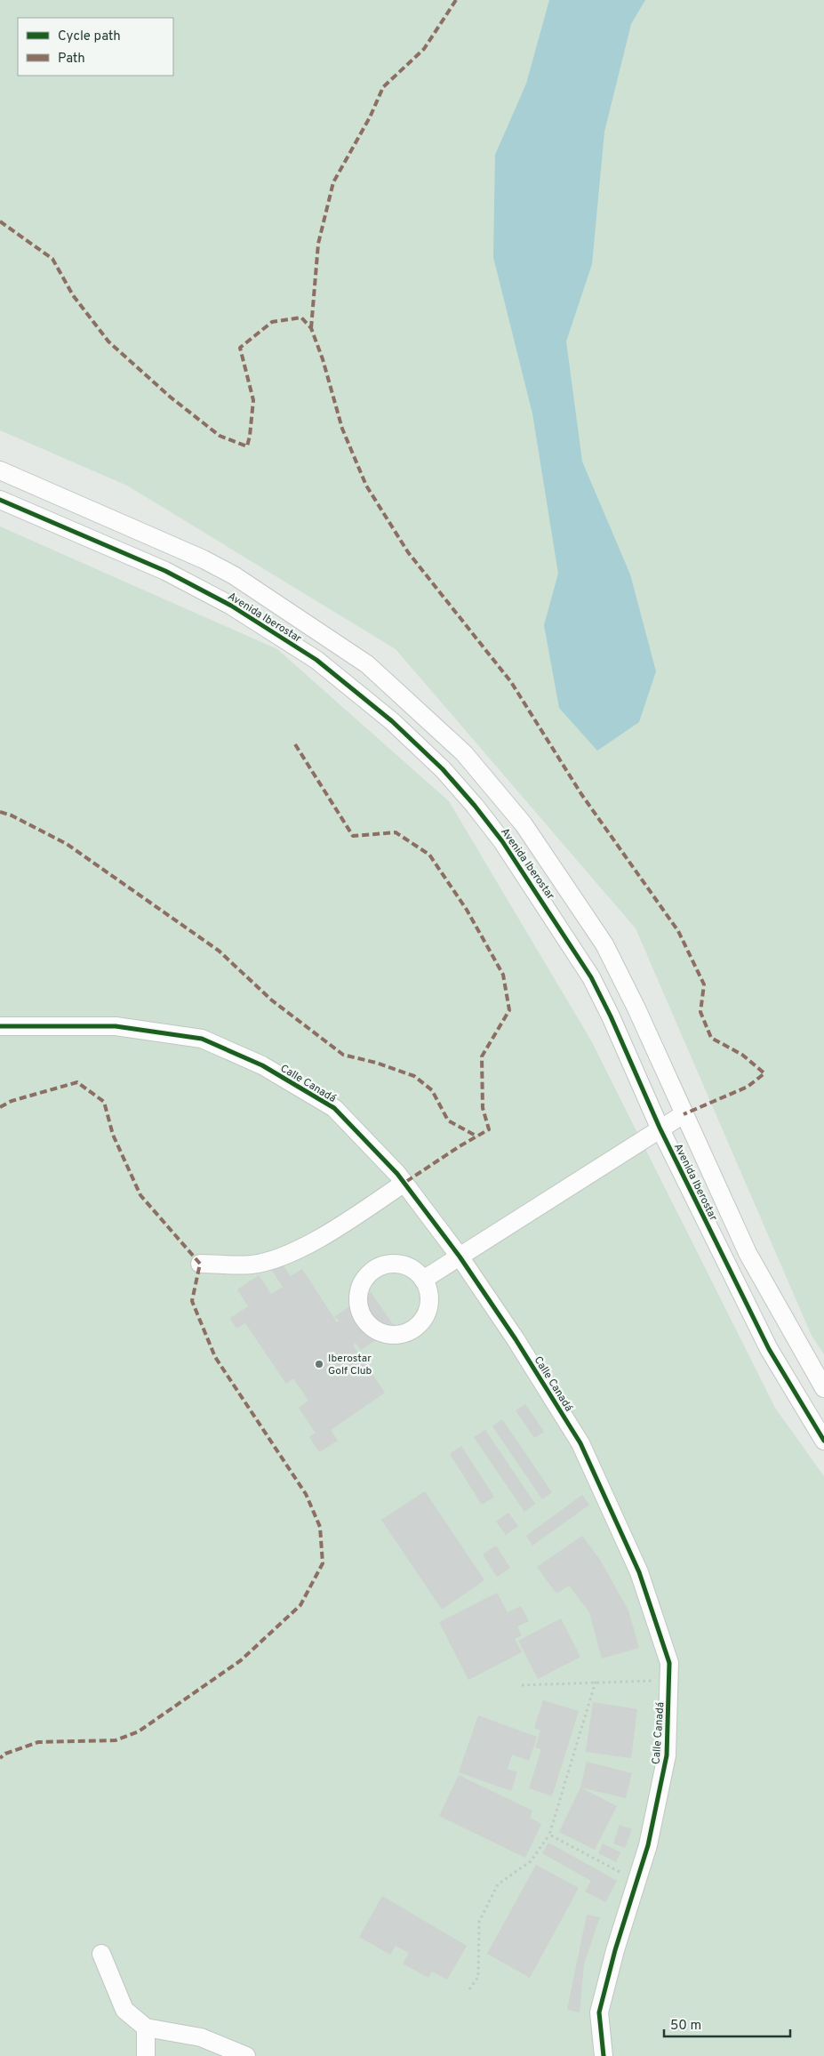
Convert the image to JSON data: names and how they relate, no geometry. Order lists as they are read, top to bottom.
{
  "streets": {
    "street": ["Avenida Iberostar", "Calle Canadá"]
  },
  "places": ["Iberostar Golf Club"],
  "legend": ["Cycle path", "Path"],
  "scale_bar": "50 m"
}
